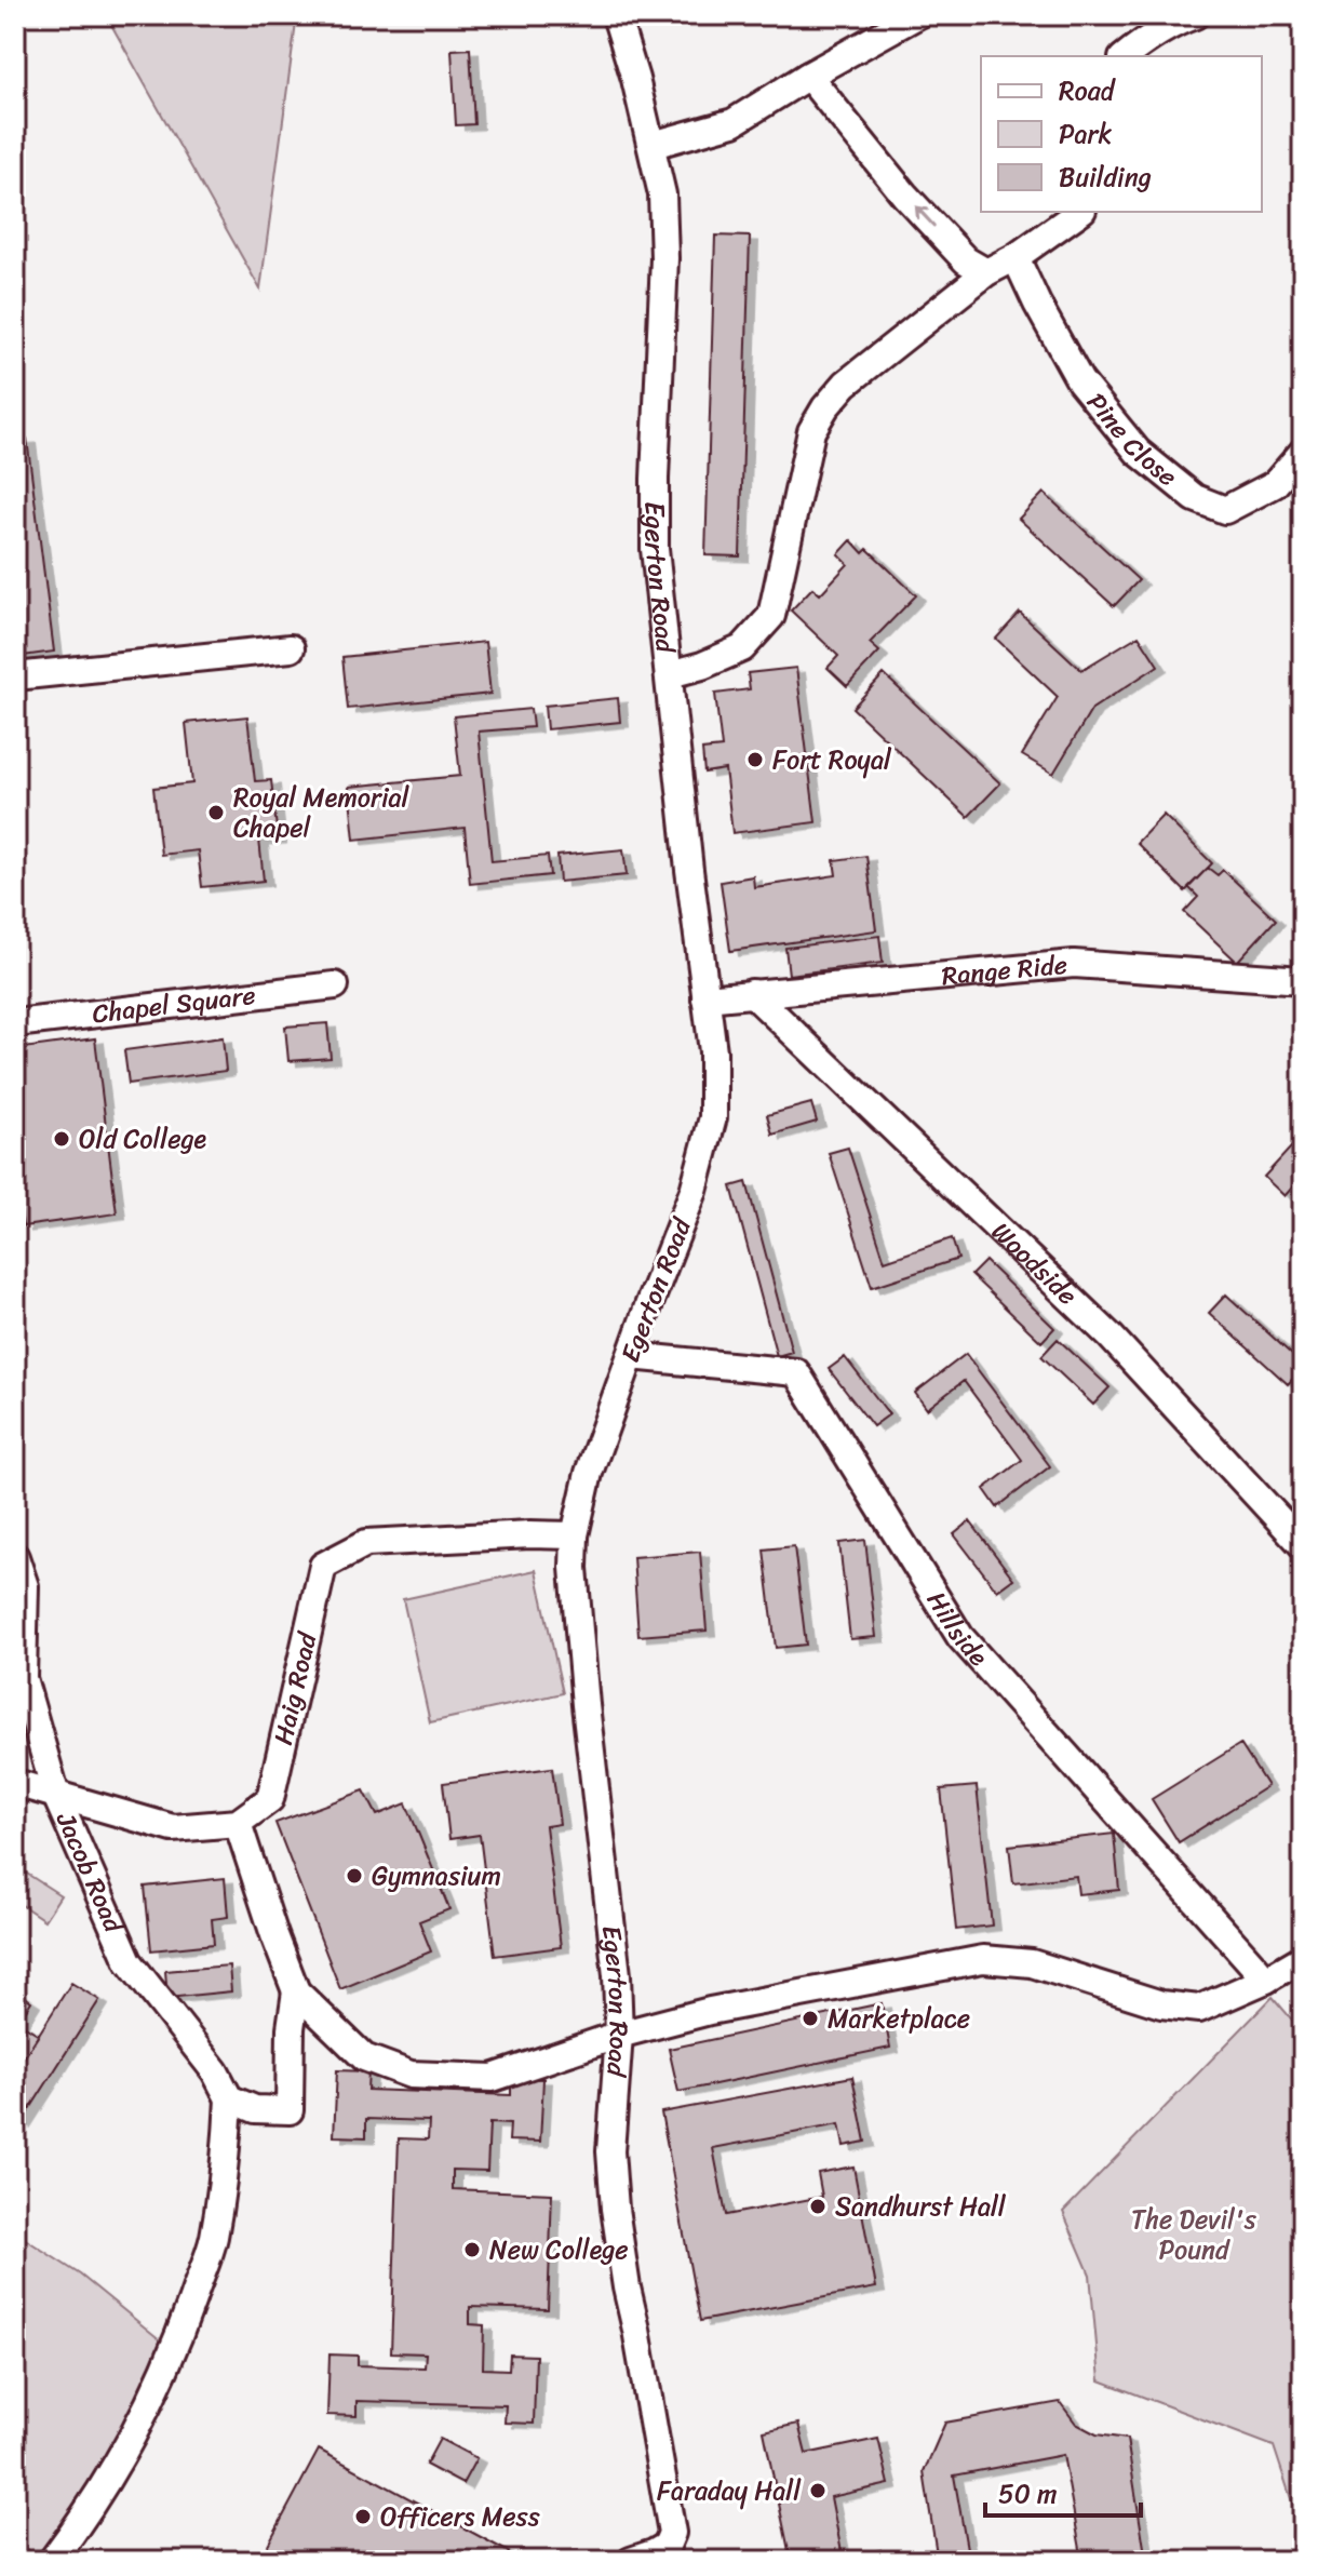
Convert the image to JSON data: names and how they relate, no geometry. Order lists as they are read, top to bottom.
{
  "streets": {
    "street": [
      "Pine Close",
      "Egerton Road",
      "Range Ride",
      "Chapel Square",
      "Woodside",
      "Hillside",
      "Haig Road",
      "Jacob Road"
    ]
  },
  "crossings": [
    ["Egerton Road", "Range Ride"],
    ["Egerton Road", "Hillside"],
    ["Egerton Road", "Haig Road"],
    ["Range Ride", "Woodside"]
  ],
  "parks": ["The Devil's Pound"],
  "places": [
    "Fort Royal",
    "Royal Memorial Chapel",
    "Old College",
    "Gymnasium",
    "Marketplace",
    "Sandhurst Hall",
    "New College",
    "Faraday Hall",
    "Officers Mess"
  ],
  "legend": ["Road", "Park", "Building"],
  "scale_bar": "50 m"
}
